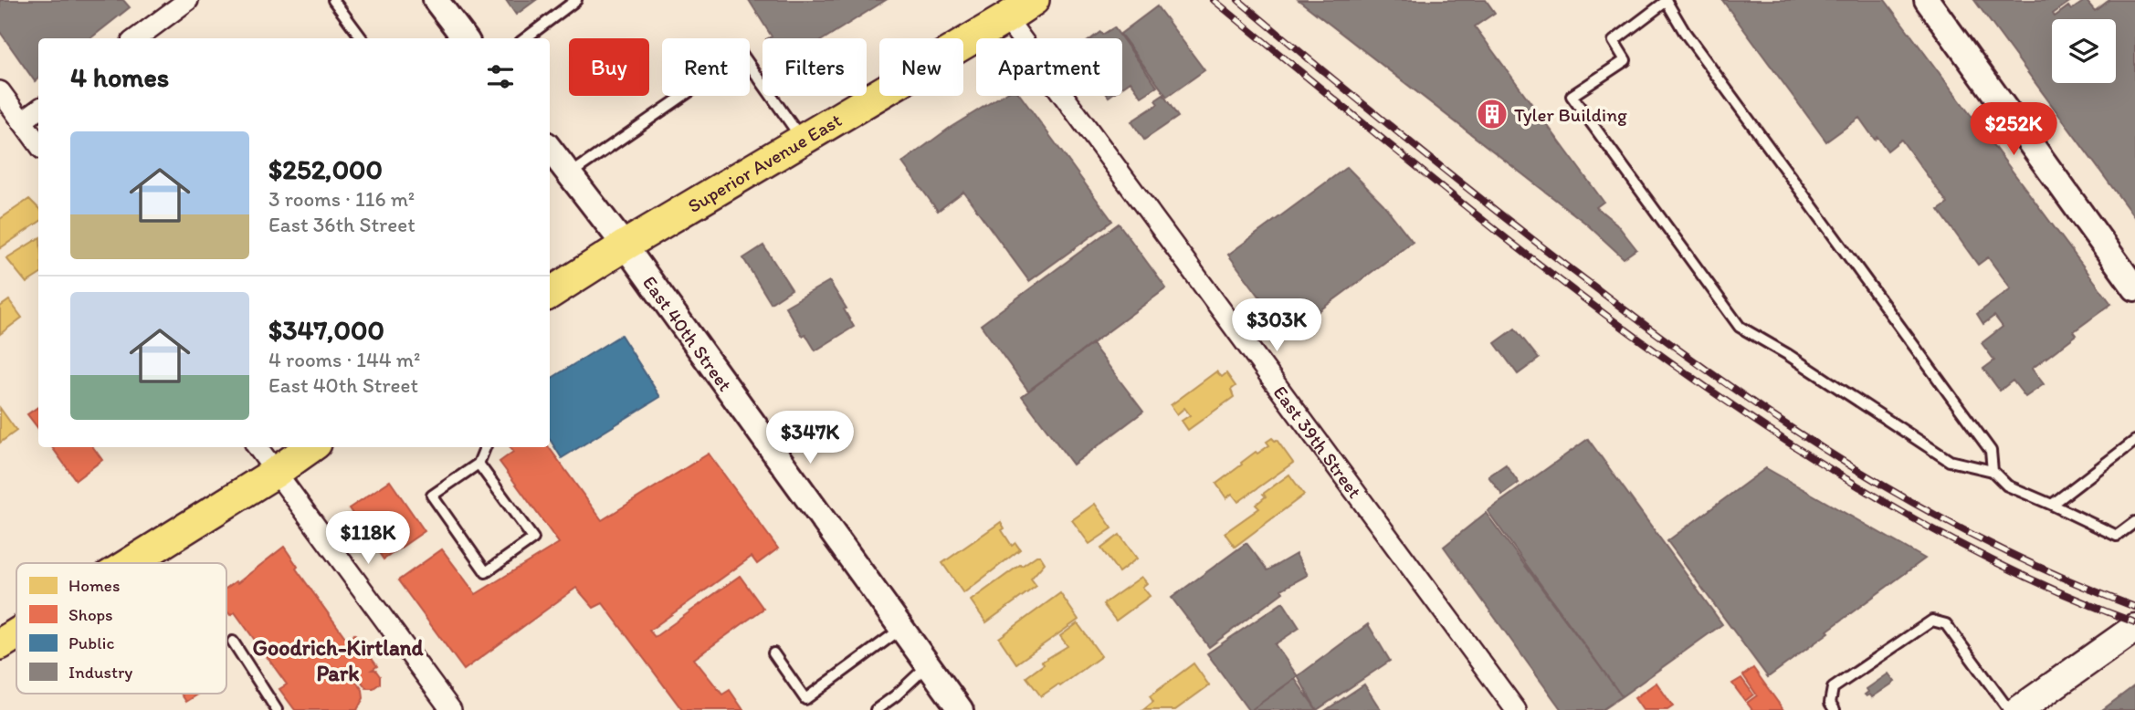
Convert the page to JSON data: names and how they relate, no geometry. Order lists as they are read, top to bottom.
{
  "streets": {
    "main road": ["Superior Avenue East"],
    "street": ["East 40th Street", "East 39th Street"]
  },
  "crossings": [
    ["Superior Avenue East", "East 40th Street"],
    ["Superior Avenue East", "East 39th Street"]
  ],
  "districts": ["Goodrich-Kirtland Park"],
  "places": {
    "building": ["Tyler Building"]
  },
  "legend": [
    "Homes",
    "Shops",
    "Public",
    "Industry"
  ],
  "page": {
    "chip": [
      "Buy",
      "Rent",
      "Filters",
      "New",
      "Apartment"
    ],
    "heading": "4 homes",
    "price": [
      "$252K",
      "$303K",
      "$347K",
      "$118K"
    ],
    "list": [
      {
        "name": "$252,000",
        "note": "3 rooms · 116 m² · East 36th Street"
      },
      {
        "name": "$347,000",
        "note": "4 rooms · 144 m² · East 40th Street"
      }
    ]
  }
}
